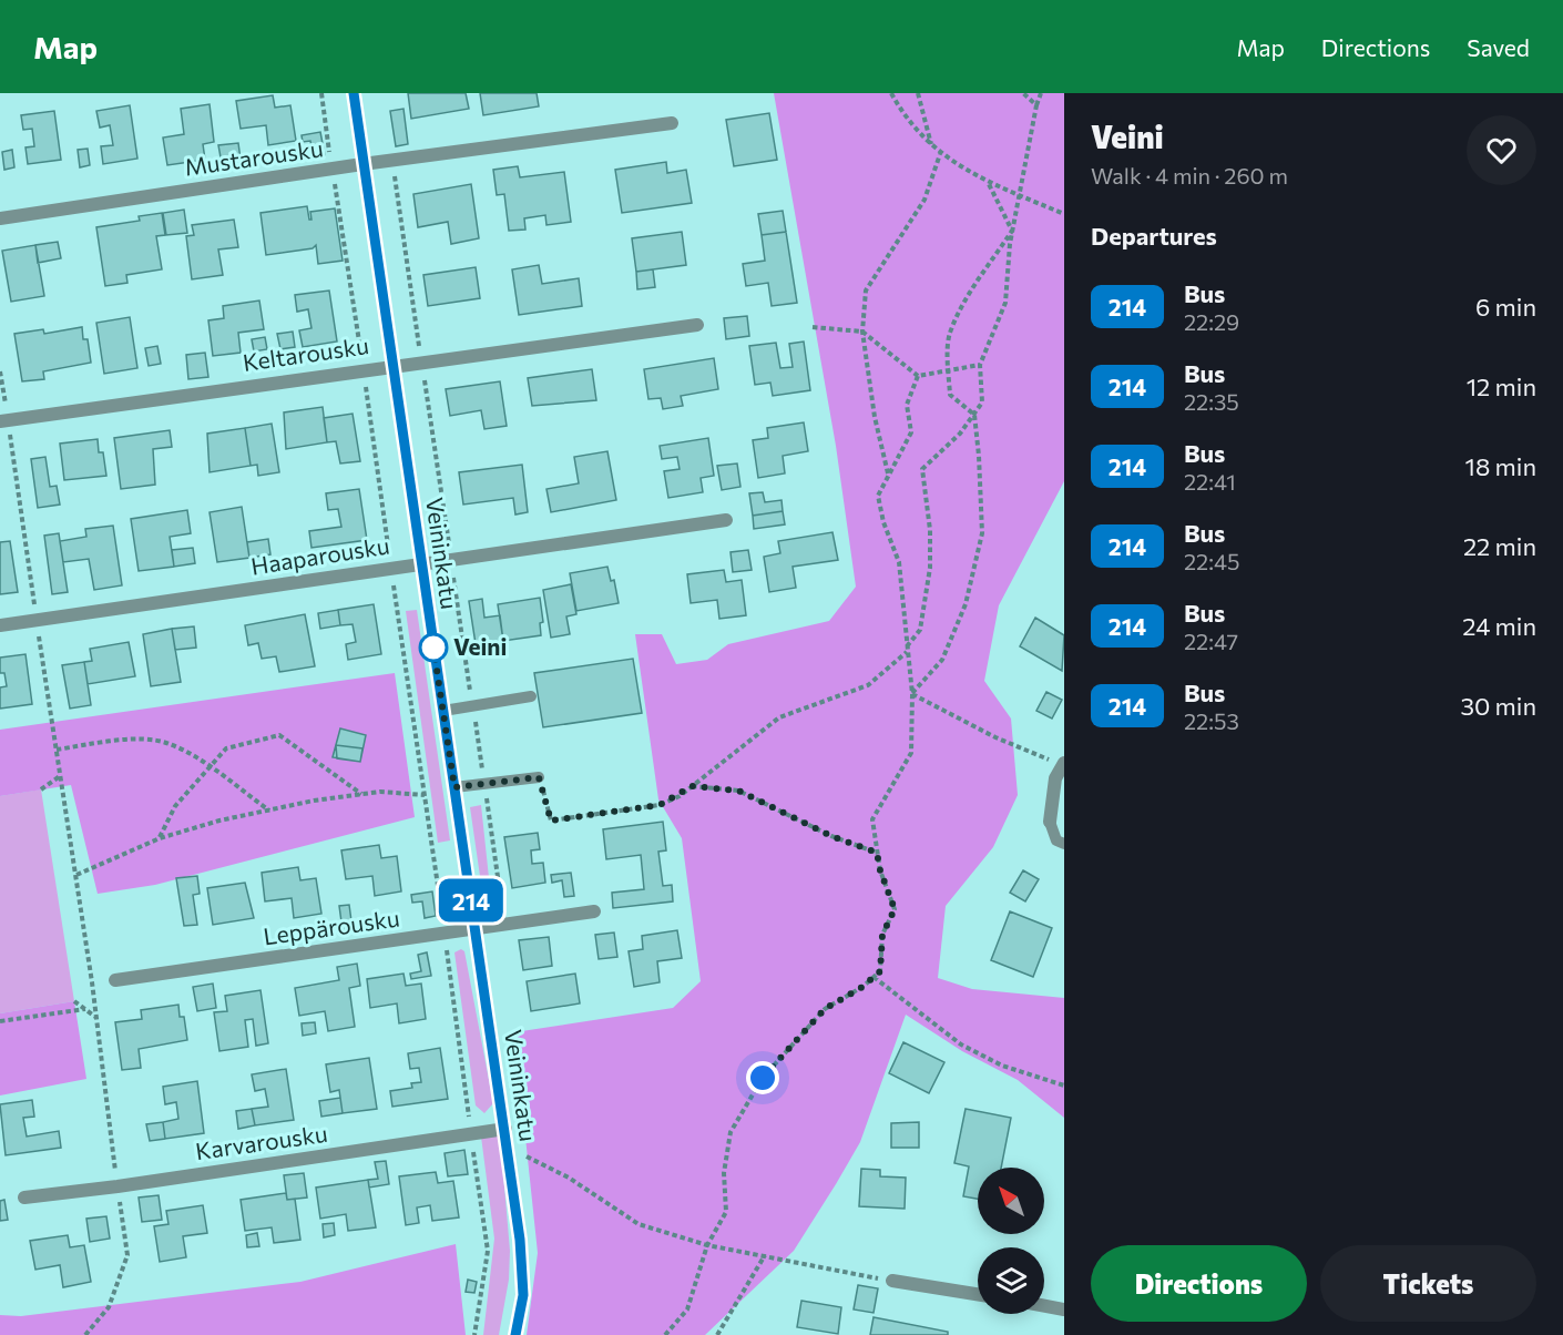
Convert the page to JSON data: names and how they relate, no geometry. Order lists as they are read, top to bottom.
{
  "streets": {
    "street": [
      "Mustarousku",
      "Keltarousku",
      "Veininkatu",
      "Haaparousku",
      "Leppärousku",
      "Karvarousku"
    ]
  },
  "crossings": [
    ["Mustarousku", "Veininkatu"],
    ["Keltarousku", "Veininkatu"],
    ["Veininkatu", "Haaparousku"],
    ["Veininkatu", "Leppärousku"],
    ["Veininkatu", "Karvarousku"]
  ],
  "places": ["Veini"],
  "lines": ["bus line 214"],
  "north": "top left",
  "page": {
    "header": "Map",
    "nav": ["Map", "Directions", "Saved"],
    "on_map": "214",
    "heading": [
      ["Veini", "Walk · 4 min · 260 m"],
      "Departures"
    ],
    "list": [
      {
        "mark": "214",
        "name": "Bus",
        "note": "22:29",
        "value": "6 min"
      },
      {
        "mark": "214",
        "name": "Bus",
        "note": "22:35",
        "value": "12 min"
      },
      {
        "mark": "214",
        "name": "Bus",
        "note": "22:41",
        "value": "18 min"
      },
      {
        "mark": "214",
        "name": "Bus",
        "note": "22:45",
        "value": "22 min"
      },
      {
        "mark": "214",
        "name": "Bus",
        "note": "22:47",
        "value": "24 min"
      },
      {
        "mark": "214",
        "name": "Bus",
        "note": "22:53",
        "value": "30 min"
      }
    ],
    "buttons": ["Directions", "Tickets"]
  }
}
